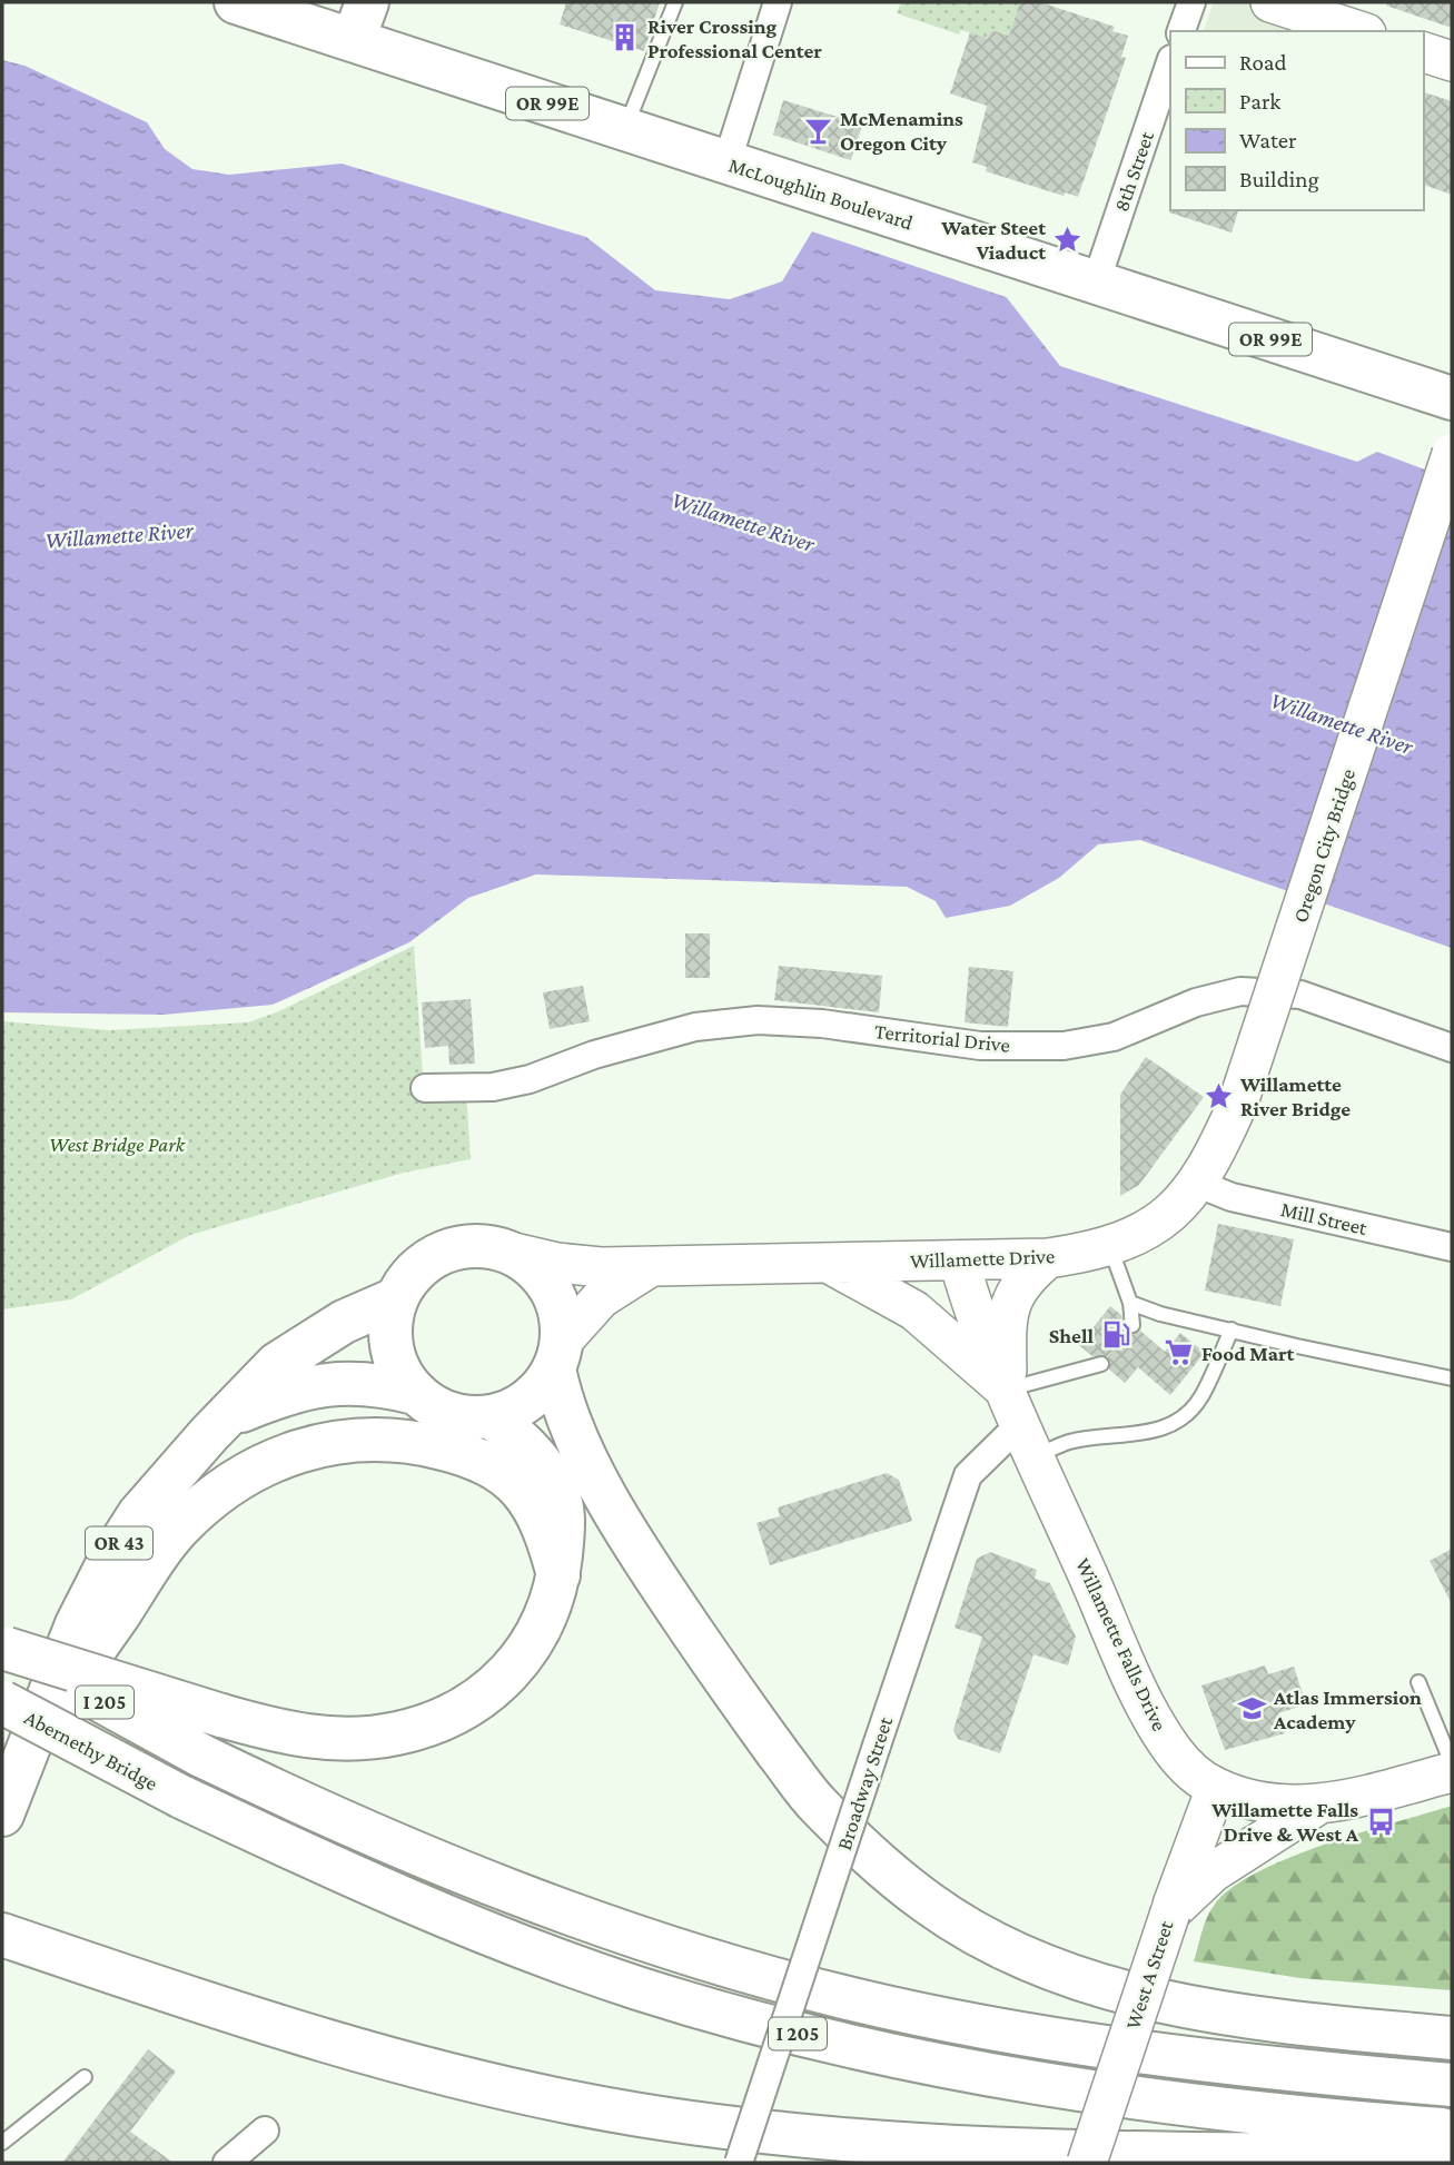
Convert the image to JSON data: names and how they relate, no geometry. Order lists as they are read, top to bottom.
{
  "streets": {
    "main road": [
      "OR 99E",
      "McLoughlin Boulevard",
      "Oregon City Bridge",
      "Willamette Drive",
      "OR 43",
      "Willamette Falls Drive",
      "I 205",
      "Abernethy Bridge",
      "West A Street"
    ],
    "street": [
      "8th Street",
      "Territorial Drive",
      "Mill Street",
      "Broadway Street"
    ]
  },
  "crossings": [
    ["8th Street", "McLoughlin Boulevard"],
    ["Oregon City Bridge", "Willamette Drive"],
    ["Mill Street", "Willamette Drive"],
    ["Willamette Drive", "OR 43"],
    ["Willamette Drive", "Willamette Falls Drive"],
    ["Willamette Falls Drive", "Broadway Street"],
    ["Willamette Falls Drive", "West A Street"]
  ],
  "water": ["Willamette River"],
  "parks": ["West Bridge Park"],
  "places": {
    "building": ["River Crossing Professional Center"],
    "bar": ["McMenamins Oregon City"],
    "place": ["Water Steet Viaduct", "Willamette River Bridge"],
    "fuel station": ["Shell"],
    "supermarket": ["Food Mart"],
    "school or university": ["Atlas Immersion Academy"],
    "bus stop": ["Willamette Falls Drive & West A"]
  },
  "legend": [
    "Road",
    "Park",
    "Water",
    "Building"
  ]
}
